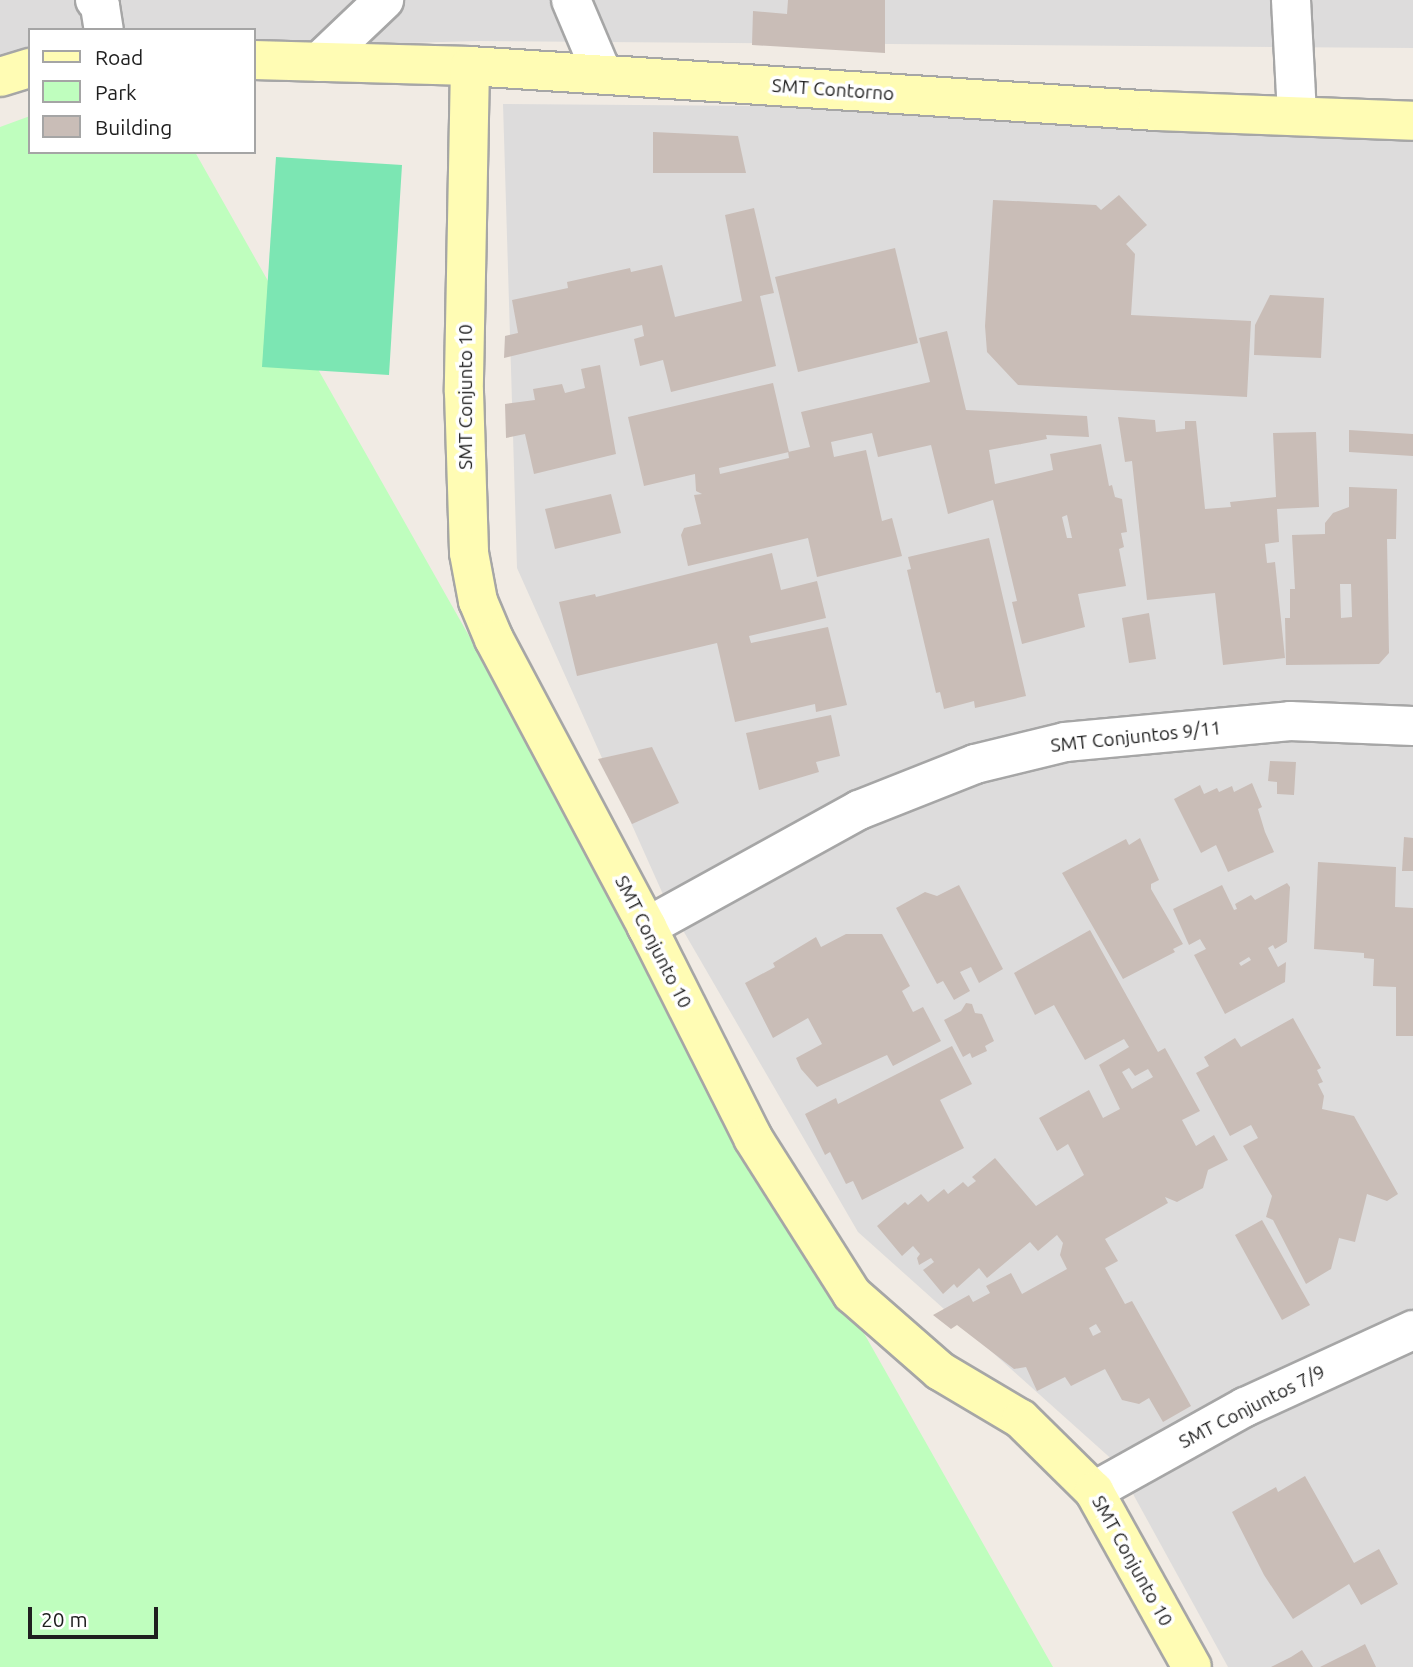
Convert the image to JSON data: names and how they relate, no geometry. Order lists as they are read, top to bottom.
{
  "streets": {
    "street": [
      "SMT Contorno",
      "SMT Conjunto 10",
      "SMT Conjuntos 9/11",
      "SMT Conjuntos 7/9"
    ]
  },
  "crossings": [
    ["SMT Contorno", "SMT Conjunto 10"],
    ["SMT Conjunto 10", "SMT Conjuntos 9/11"],
    ["SMT Conjunto 10", "SMT Conjuntos 7/9"]
  ],
  "legend": ["Road", "Park", "Building"],
  "scale_bar": "20 m"
}
